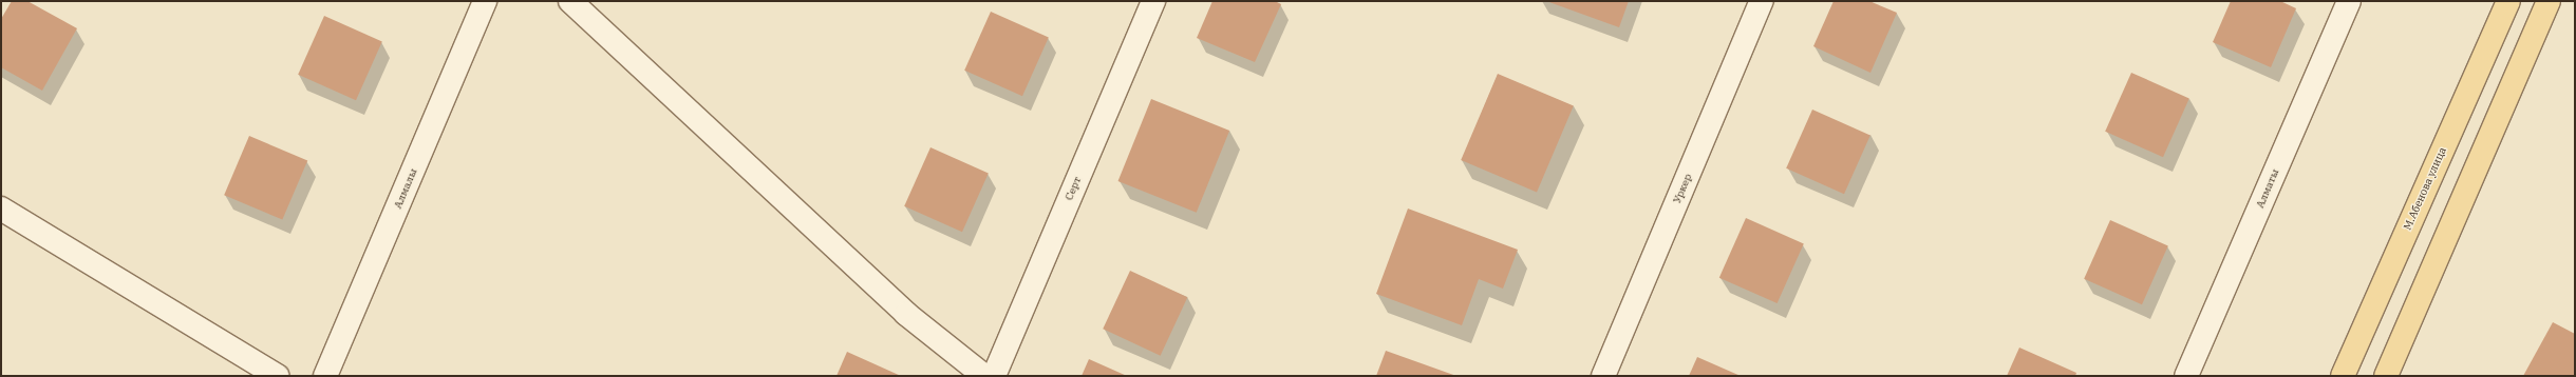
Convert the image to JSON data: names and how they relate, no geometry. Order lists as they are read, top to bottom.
{
  "streets": {
    "main road": ["М.Абенова улица"],
    "street": [
      "Алмалы",
      "Серт",
      "Уркер",
      "Алматы"
    ]
  }
}
